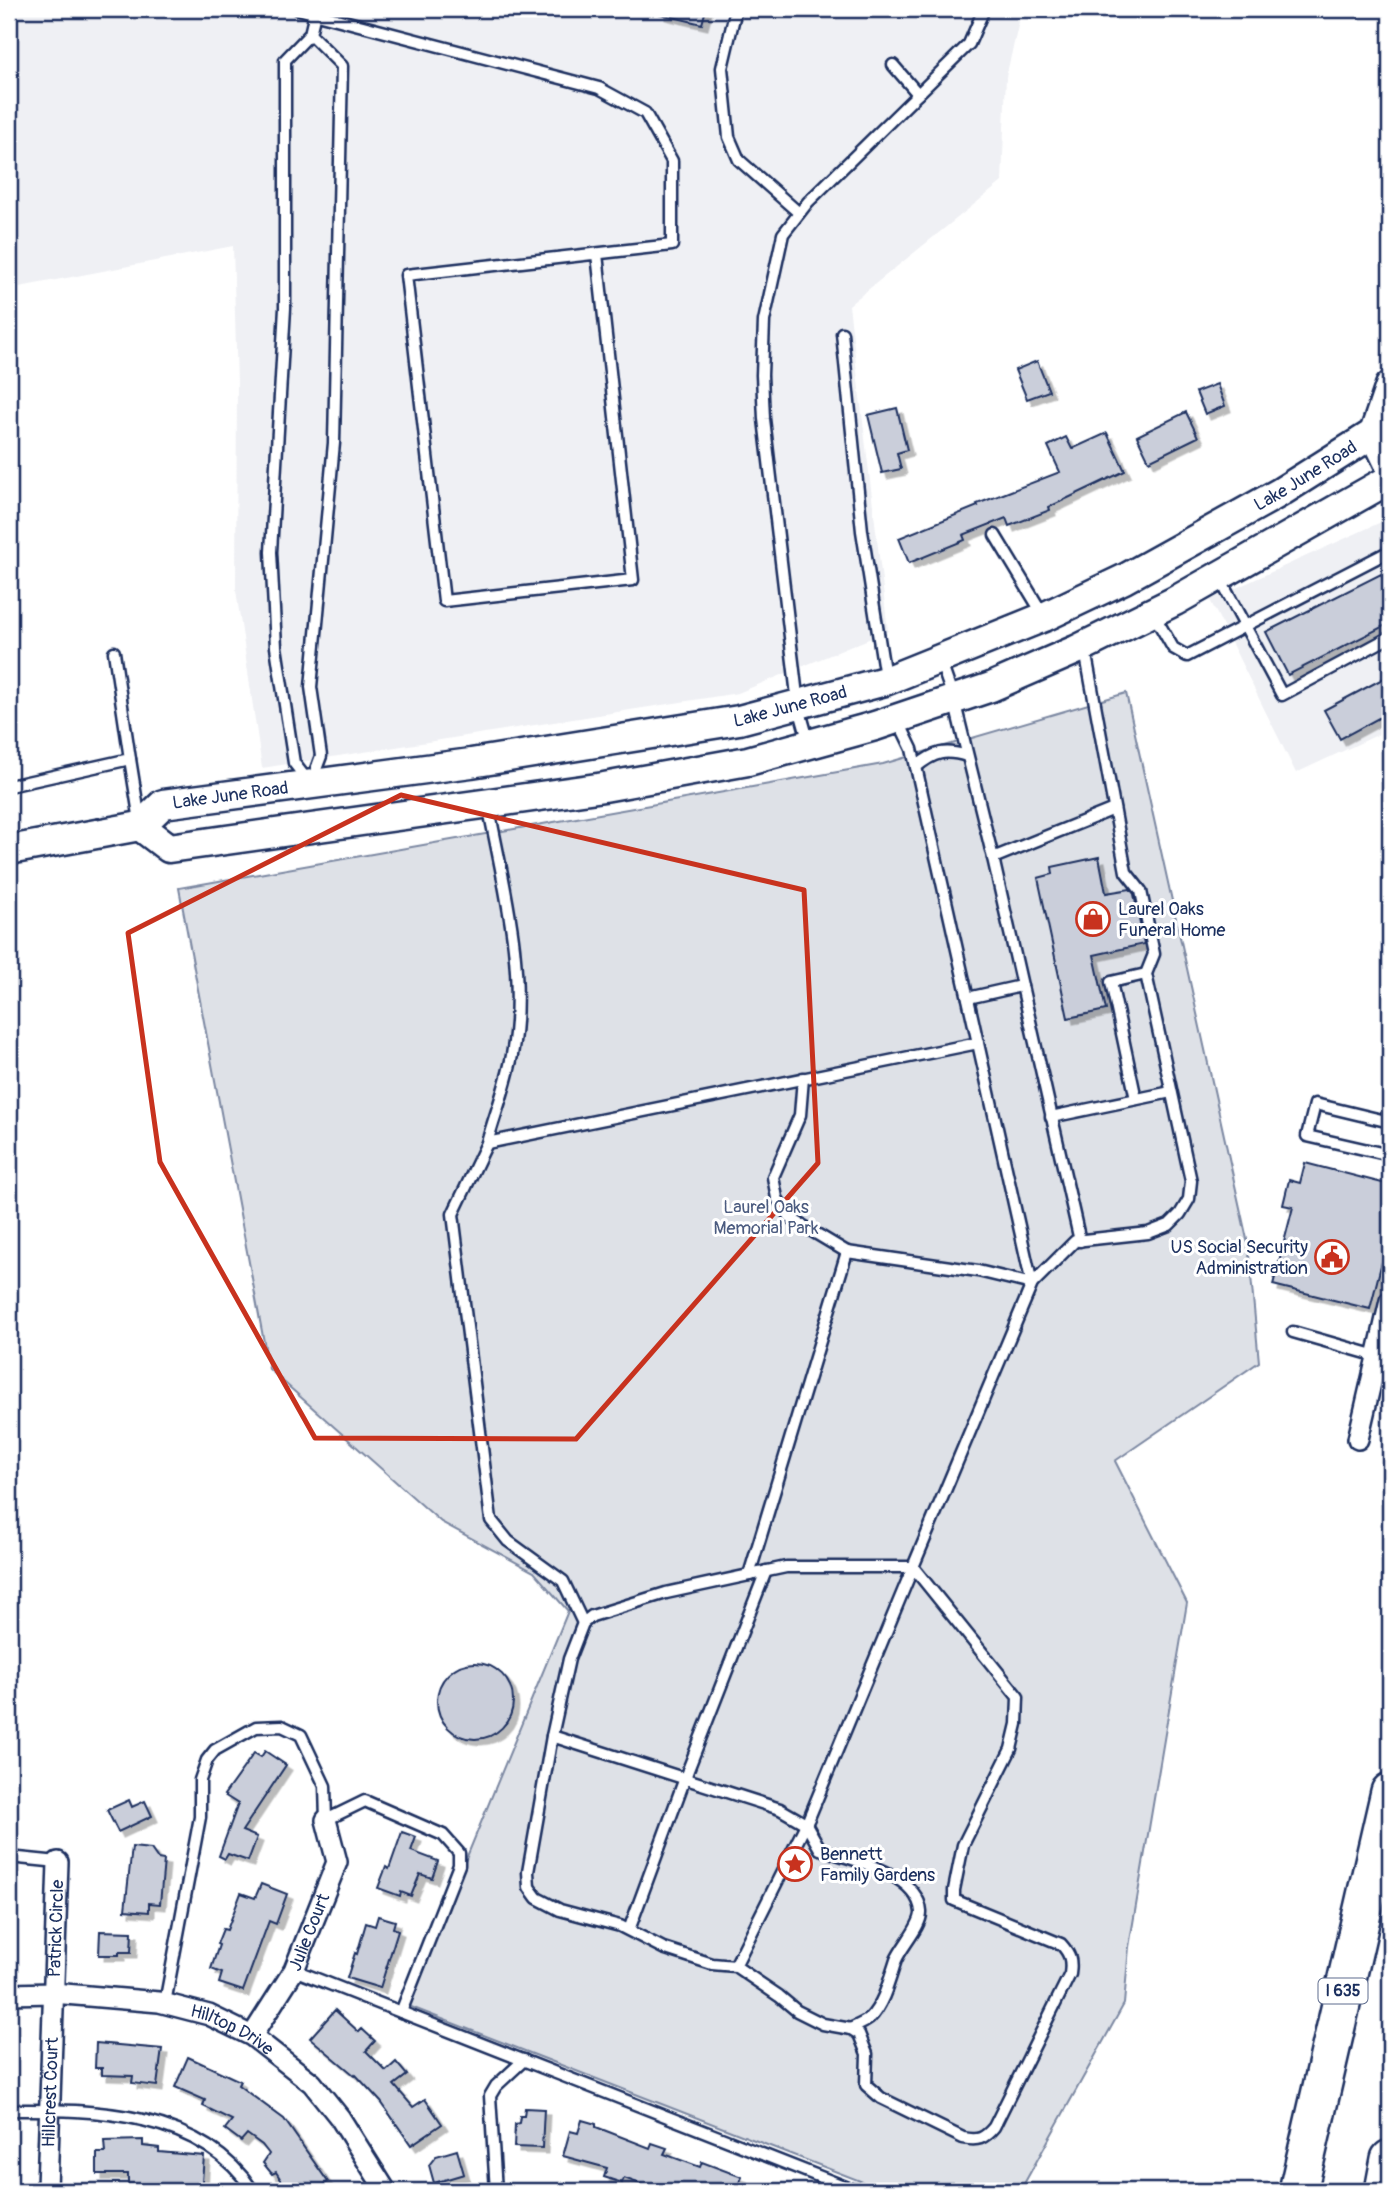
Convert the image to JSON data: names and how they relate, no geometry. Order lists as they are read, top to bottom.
{
  "streets": {
    "highway": ["I 635"],
    "main road": ["Lake June Road"],
    "street": [
      "Patrick Circle",
      "Julie Court",
      "Hilltop Drive",
      "Hillcrest Court"
    ]
  },
  "crossings": [
    ["Patrick Circle", "Hilltop Drive"],
    ["Patrick Circle", "Hillcrest Court"],
    ["Julie Court", "Hilltop Drive"],
    ["Hilltop Drive", "Hillcrest Court"]
  ],
  "parks": ["Laurel Oaks Memorial Park"],
  "places": {
    "shop": ["Laurel Oaks Funeral Home"],
    "public building": ["US Social Security Administration"],
    "place": ["Bennett Family Gardens"]
  }
}
